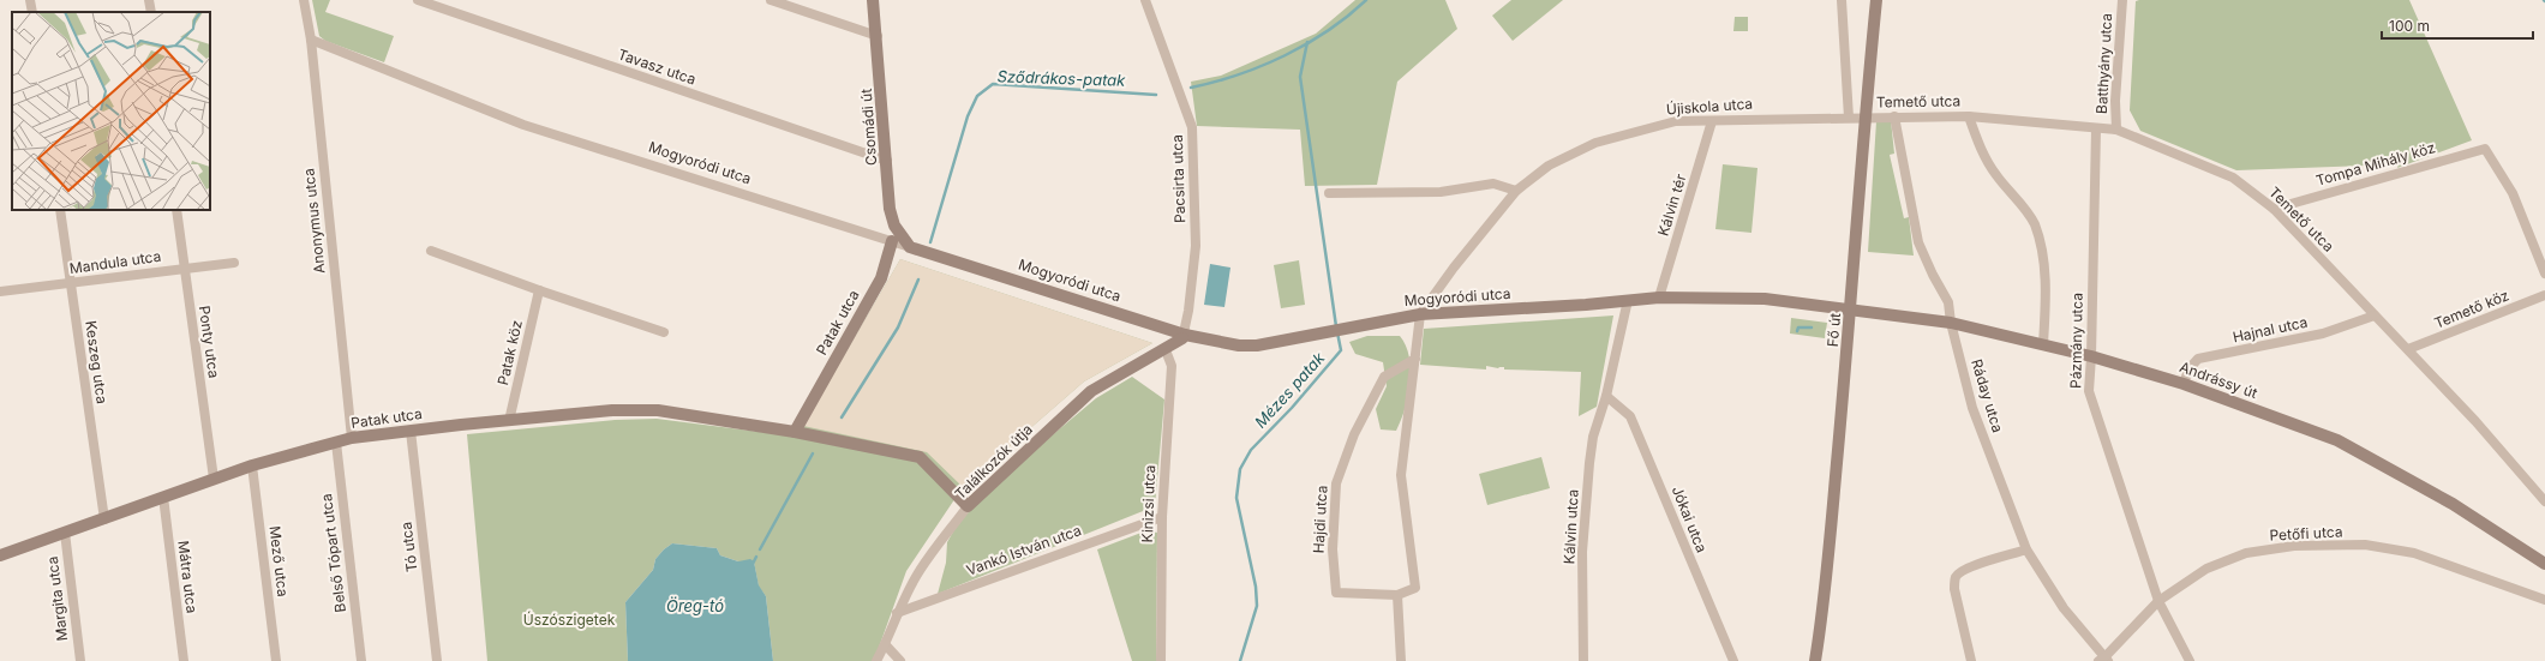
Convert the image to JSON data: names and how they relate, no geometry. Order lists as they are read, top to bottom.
{
  "streets": {
    "main road": [
      "Csomádi út",
      "Mogyoródi utca",
      "Patak utca",
      "Fő út",
      "Andrássy út",
      "Találkozók útja"
    ],
    "street": [
      "Batthyány utca",
      "Tavasz utca",
      "Temető utca",
      "Újiskola utca",
      "Tompa Mihály köz",
      "Pacsirta utca",
      "Kálvin tér",
      "Anonymus utca",
      "Mandula utca",
      "Temető köz",
      "Hajnal utca",
      "Pázmány utca",
      "Ponty utca",
      "Patak köz",
      "Keszeg utca",
      "Ráday utca",
      "Kinizsi utca",
      "Hajdi utca",
      "Jókai utca",
      "Kálvin utca",
      "Petőfi utca",
      "Tó utca",
      "Vankó István utca",
      "Belső Tópart utca",
      "Mező utca",
      "Mátra utca",
      "Margita utca"
    ]
  },
  "crossings": [
    ["Batthyány utca", "Temető utca"],
    ["Tavasz utca", "Csomádi út"],
    ["Temető utca", "Újiskola utca"],
    ["Temető utca", "Tompa Mihály köz"],
    ["Temető utca", "Temető köz"],
    ["Temető utca", "Fő út"],
    ["Temető utca", "Hajnal utca"],
    ["Temető utca", "Pázmány utca"],
    ["Temető utca", "Ráday utca"],
    ["Újiskola utca", "Mogyoródi utca"],
    ["Újiskola utca", "Kálvin tér"],
    ["Újiskola utca", "Fő út"],
    ["Csomádi út", "Mogyoródi utca"],
    ["Csomádi út", "Patak utca"],
    ["Mogyoródi utca", "Pacsirta utca"],
    ["Mogyoródi utca", "Kálvin tér"],
    ["Mogyoródi utca", "Anonymus utca"],
    ["Mogyoródi utca", "Patak utca"],
    ["Mogyoródi utca", "Fő út"],
    ["Mogyoródi utca", "Andrássy út"],
    ["Mogyoródi utca", "Találkozók útja"],
    ["Pacsirta utca", "Találkozók útja"],
    ["Anonymus utca", "Patak utca"],
    ["Mandula utca", "Ponty utca"],
    ["Mandula utca", "Keszeg utca"],
    ["Patak utca", "Ponty utca"],
    ["Patak utca", "Patak köz"],
    ["Patak utca", "Keszeg utca"],
    ["Patak utca", "Találkozók útja"],
    ["Patak utca", "Tó utca"],
    ["Patak utca", "Belső Tópart utca"],
    ["Patak utca", "Mező utca"],
    ["Patak utca", "Mátra utca"],
    ["Patak utca", "Margita utca"],
    ["Fő út", "Andrássy út"],
    ["Hajnal utca", "Andrássy út"],
    ["Pázmány utca", "Andrássy út"],
    ["Pázmány utca", "Petőfi utca"],
    ["Andrássy út", "Ráday utca"],
    ["Ráday utca", "Petőfi utca"],
    ["Találkozók útja", "Kinizsi utca"],
    ["Találkozók útja", "Vankó István utca"],
    ["Kinizsi utca", "Vankó István utca"],
    ["Jókai utca", "Kálvin utca"]
  ],
  "water": ["Sződrákos-patak", "Mézes patak", "Öreg-tó"],
  "parks": ["Úszószigetek"],
  "scale_bar": "100 m"
}
